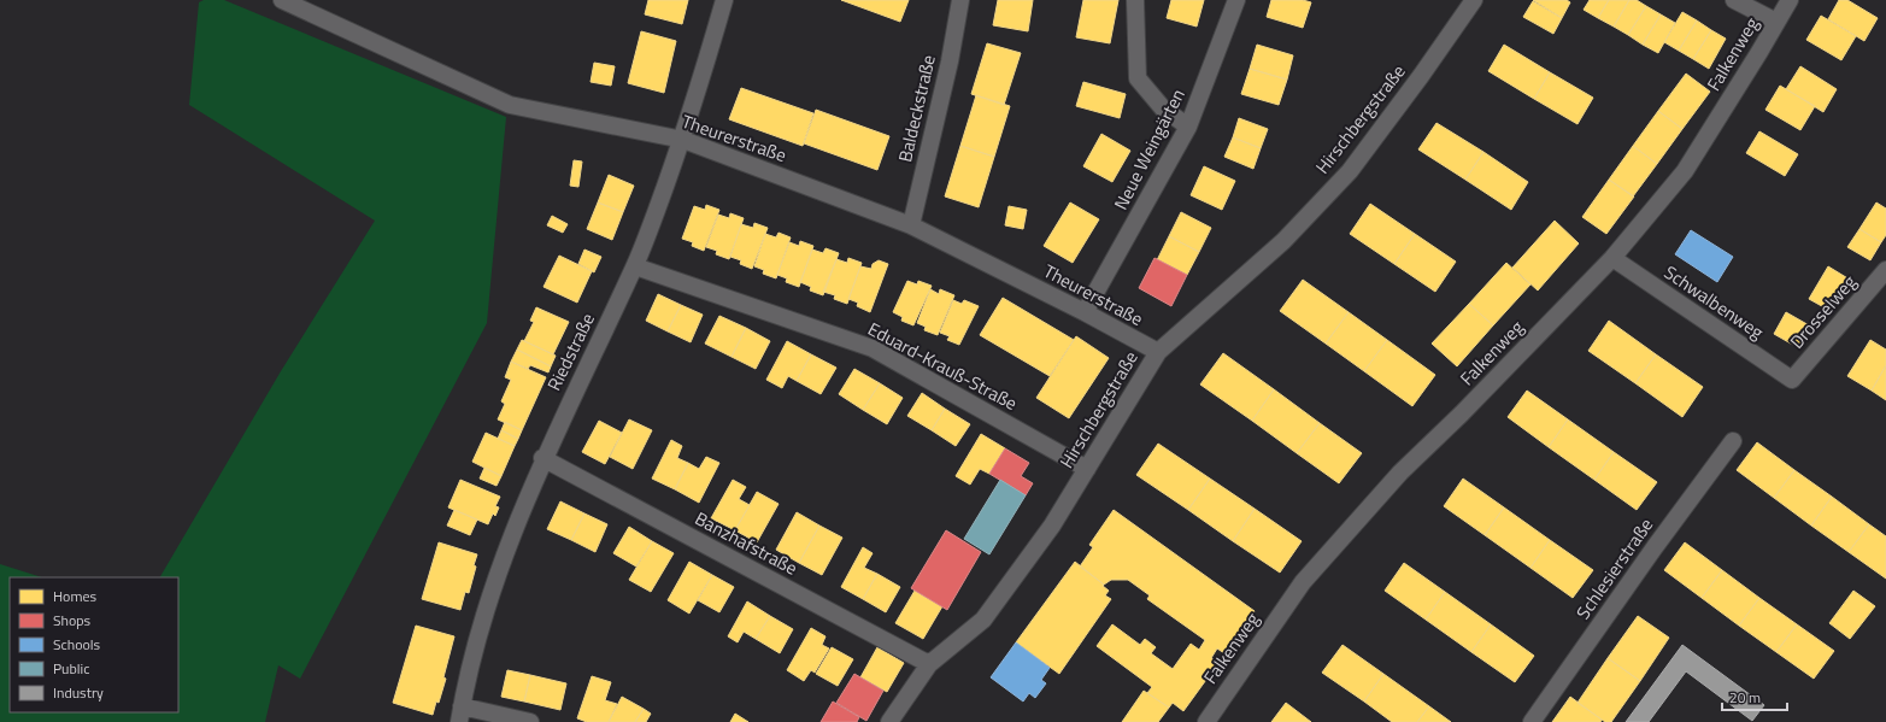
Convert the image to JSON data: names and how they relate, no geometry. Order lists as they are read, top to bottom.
{
  "streets": {
    "street": [
      "Falkenweg",
      "Baldeckstraße",
      "Hirschbergstraße",
      "Theurerstraße",
      "Neue Weingärten",
      "Schwalbenweg",
      "Drosselweg",
      "Riedstraße",
      "Eduard-Krauß-Straße",
      "Banzhafstraße",
      "Schlesierstraße"
    ]
  },
  "crossings": [
    ["Falkenweg", "Schwalbenweg"],
    ["Baldeckstraße", "Theurerstraße"],
    ["Hirschbergstraße", "Theurerstraße"],
    ["Hirschbergstraße", "Eduard-Krauß-Straße"],
    ["Hirschbergstraße", "Banzhafstraße"],
    ["Theurerstraße", "Neue Weingärten"],
    ["Theurerstraße", "Riedstraße"],
    ["Schwalbenweg", "Drosselweg"],
    ["Riedstraße", "Eduard-Krauß-Straße"],
    ["Riedstraße", "Banzhafstraße"]
  ],
  "legend": [
    "Homes",
    "Shops",
    "Schools",
    "Public",
    "Industry"
  ],
  "scale_bar": "20 m"
}
